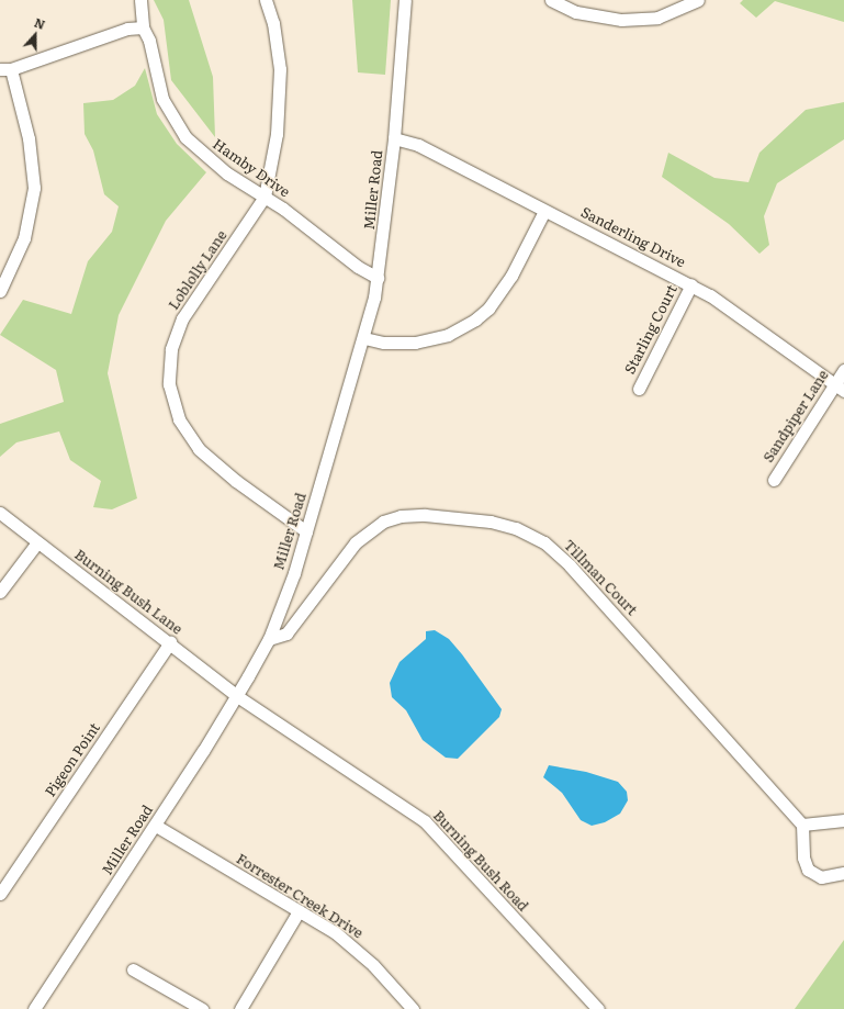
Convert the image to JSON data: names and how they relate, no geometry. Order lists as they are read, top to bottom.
{
  "streets": {
    "street": [
      "Hamby Drive",
      "Miller Road",
      "Sanderling Drive",
      "Loblolly Lane",
      "Starling Court",
      "Sandpiper Lane",
      "Tillman Court",
      "Burning Bush Lane",
      "Pigeon Point",
      "Burning Bush Road",
      "Forrester Creek Drive"
    ]
  },
  "crossings": [
    ["Hamby Drive", "Miller Road"],
    ["Hamby Drive", "Loblolly Lane"],
    ["Miller Road", "Sanderling Drive"],
    ["Miller Road", "Loblolly Lane"],
    ["Miller Road", "Tillman Court"],
    ["Miller Road", "Burning Bush Lane"],
    ["Miller Road", "Burning Bush Road"],
    ["Miller Road", "Forrester Creek Drive"],
    ["Sanderling Drive", "Starling Court"],
    ["Sanderling Drive", "Sandpiper Lane"],
    ["Burning Bush Lane", "Pigeon Point"],
    ["Burning Bush Lane", "Burning Bush Road"]
  ],
  "north": "top"
}
